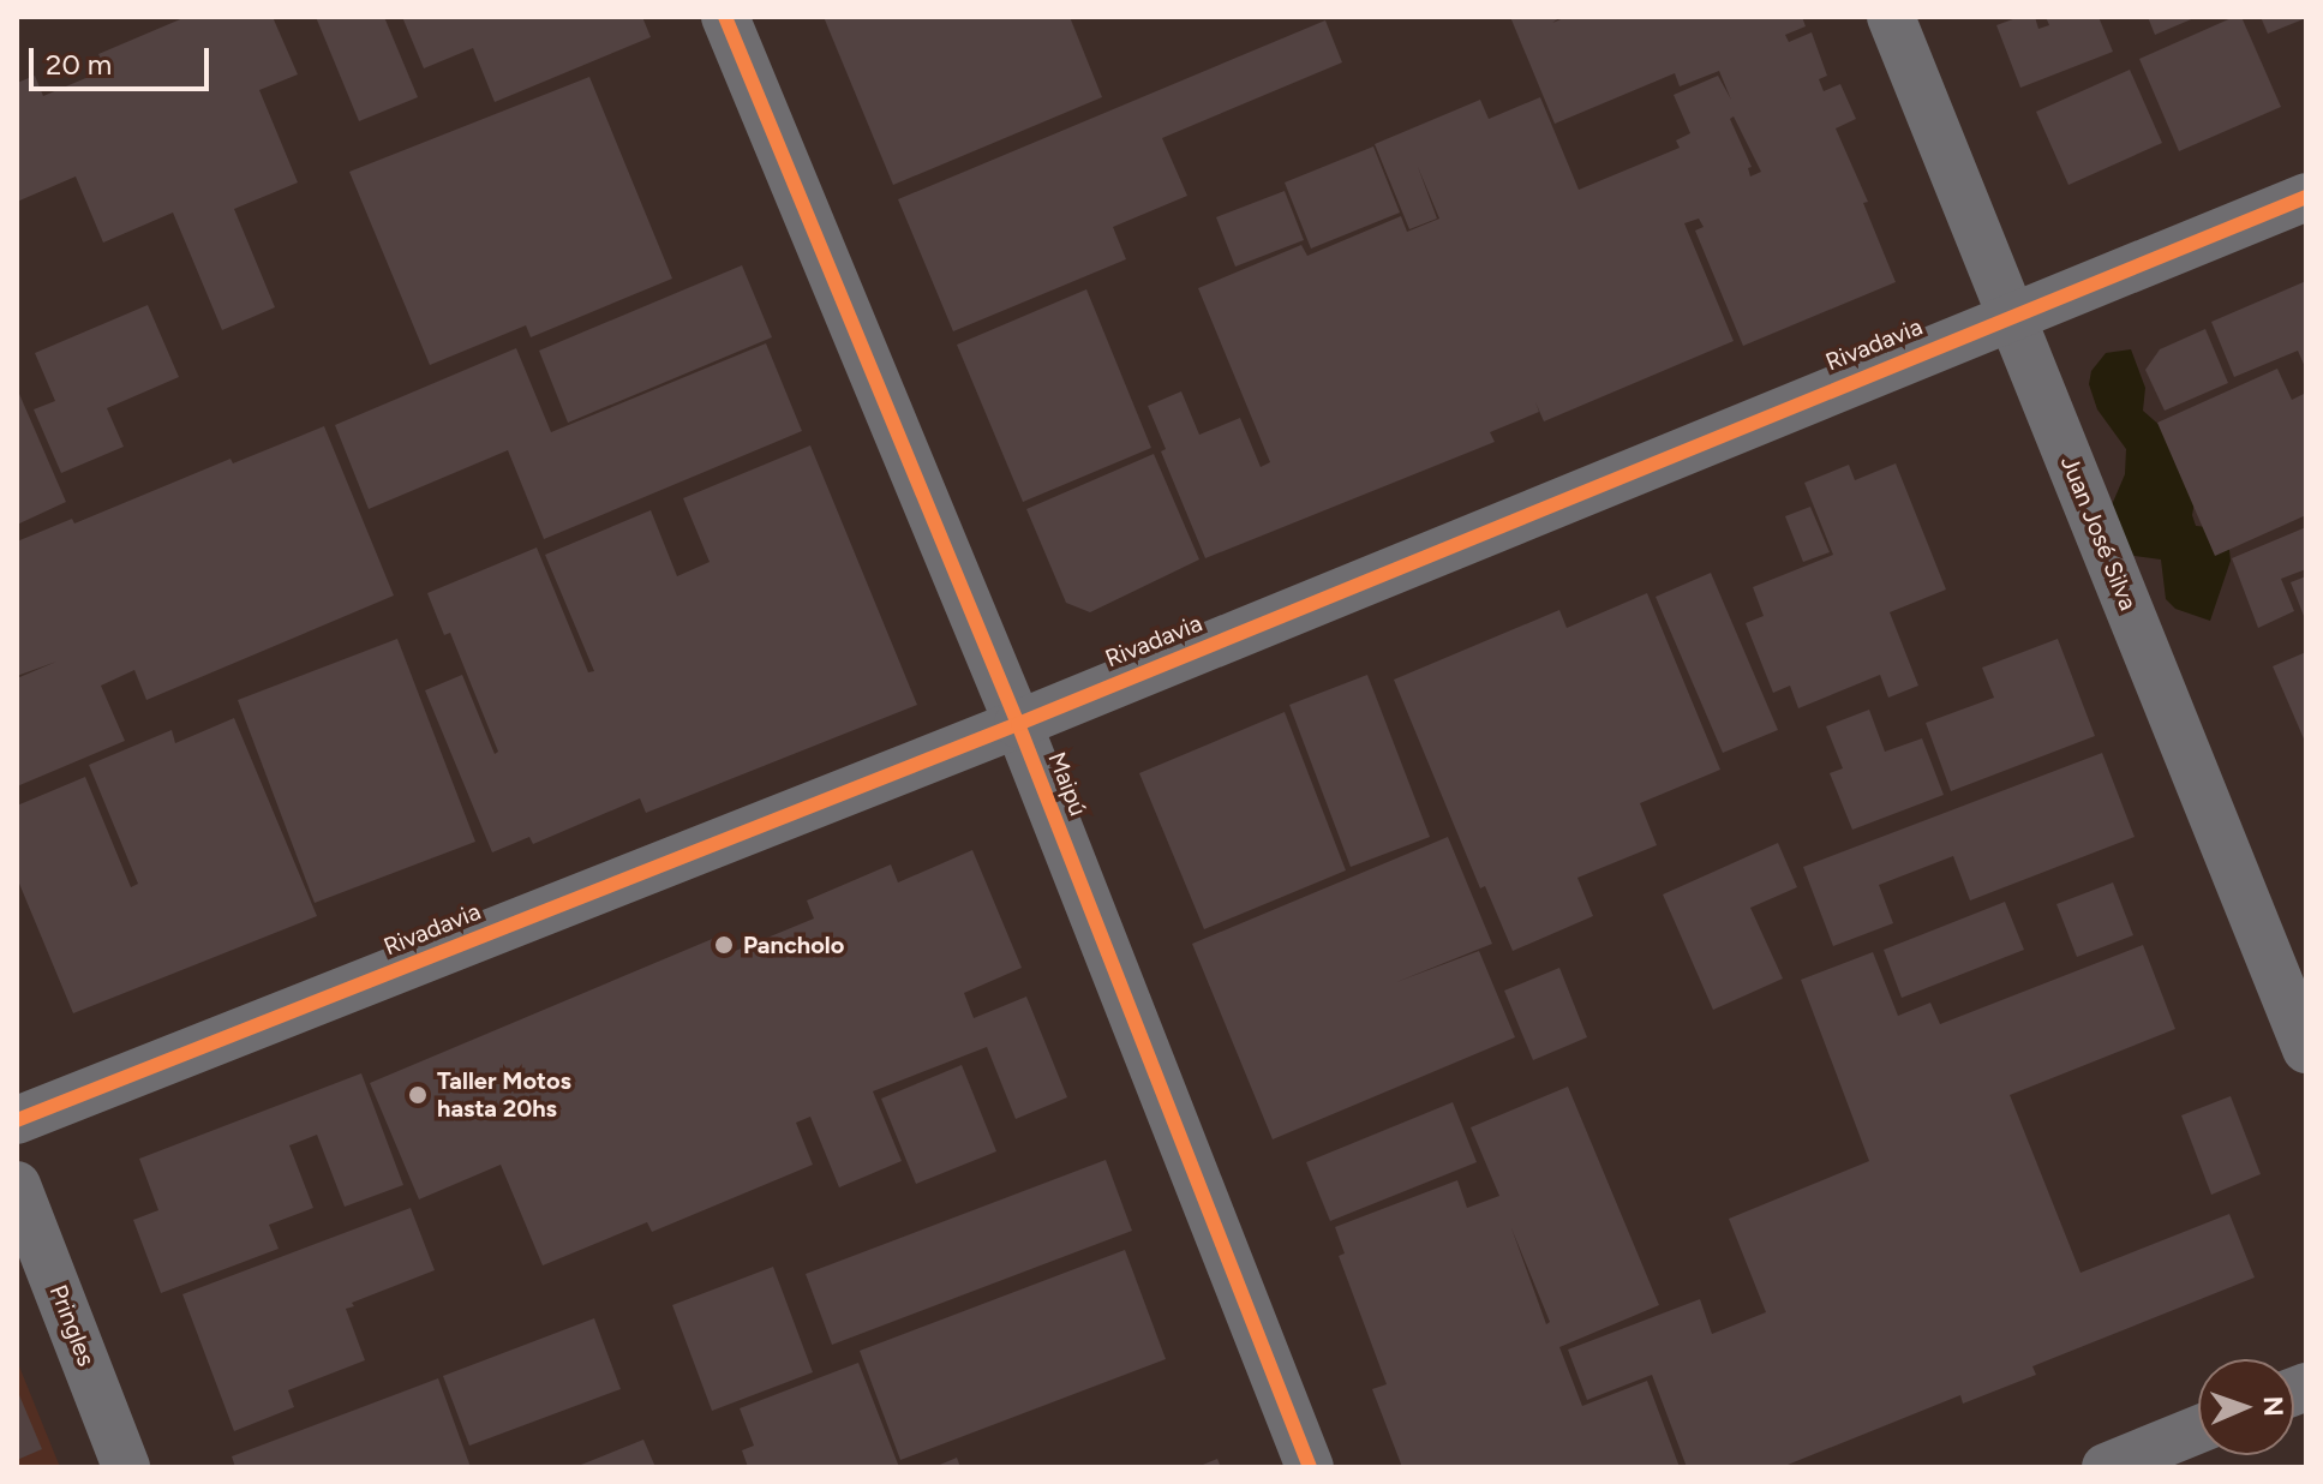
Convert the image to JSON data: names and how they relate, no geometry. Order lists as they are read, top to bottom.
{
  "streets": {
    "street": [
      "Rivadavia",
      "Juan José Silva",
      "Maipú",
      "Pringles"
    ]
  },
  "crossings": [
    ["Rivadavia", "Juan José Silva"],
    ["Rivadavia", "Maipú"]
  ],
  "places": ["Pancholo", "Taller Motos hasta 20hs"],
  "scale_bar": "20 m",
  "north": "right"
}
